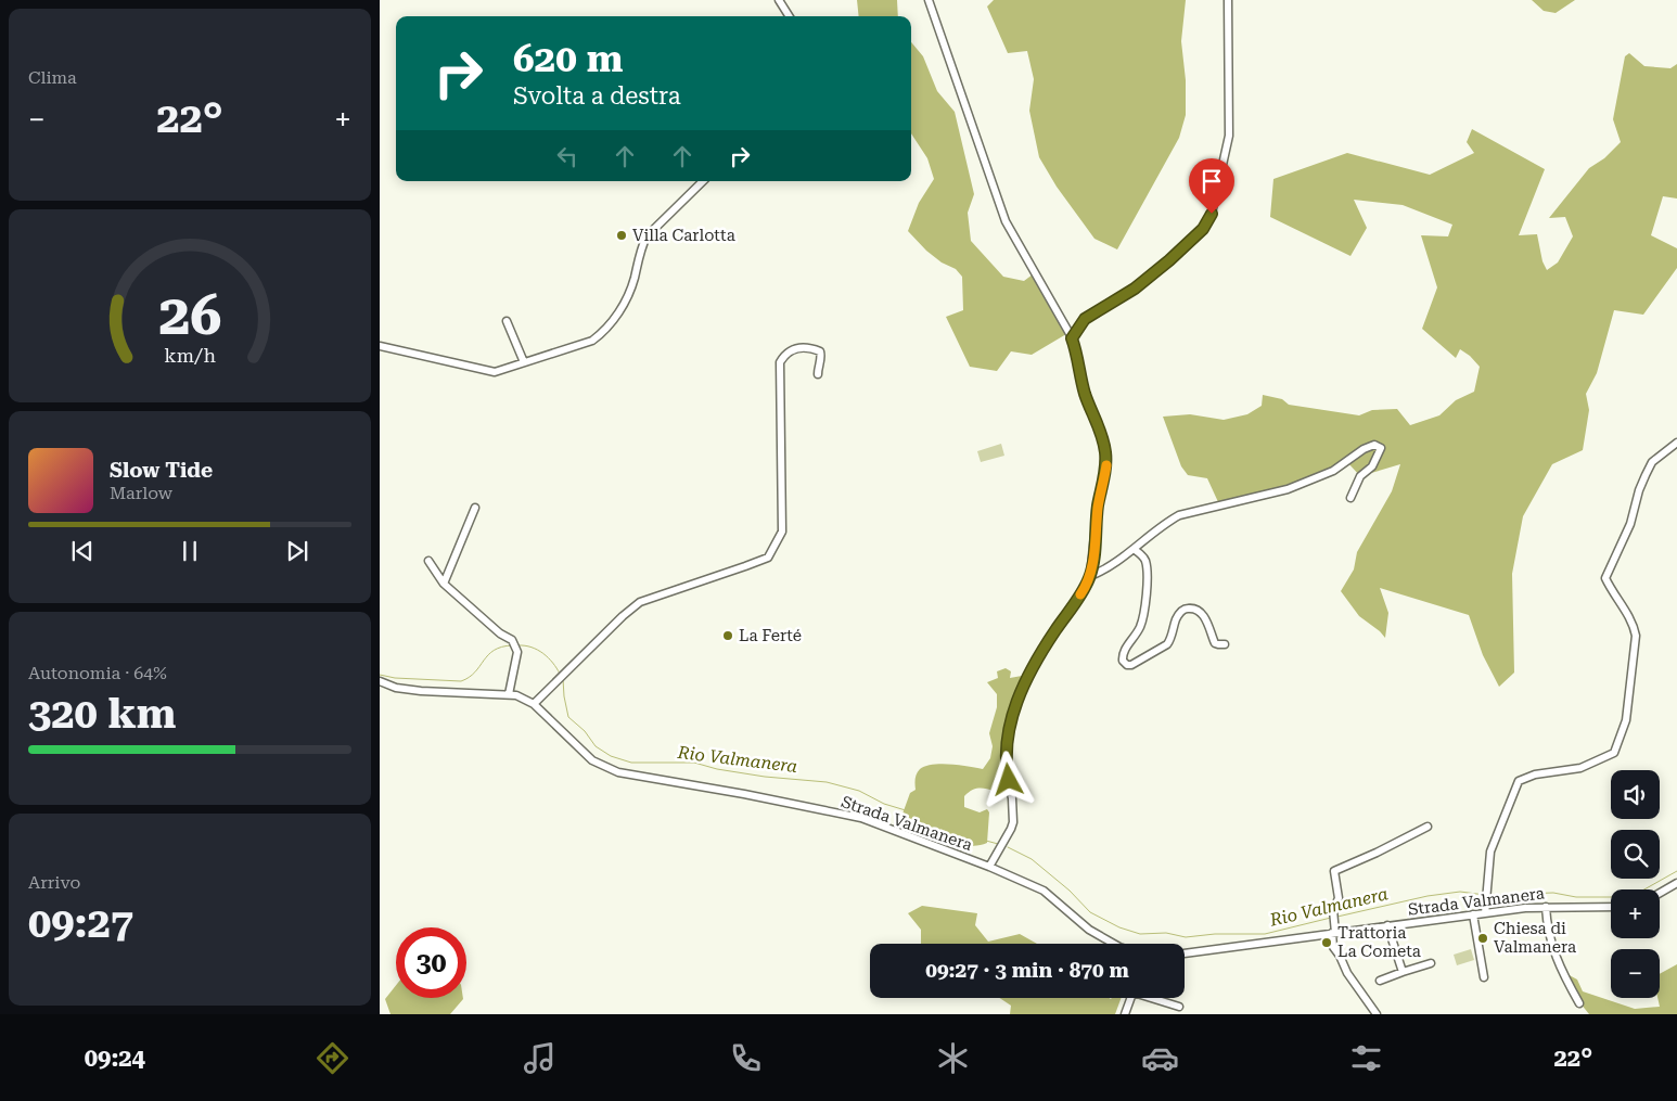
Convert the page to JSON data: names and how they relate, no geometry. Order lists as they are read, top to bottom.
{
  "streets": {
    "street": ["Strada Valmanera"]
  },
  "water": ["Rio Valmanera"],
  "places": [
    "Villa Carlotta",
    "La Ferté",
    "Chiesa di Valmanera",
    "Trattoria La Cometa"
  ],
  "page": {
    "tile": [
      "Clima",
      ["Autonomia · 64%", "320 km"],
      ["Arrivo", "09:27"]
    ],
    "turn": ["620 m", "Svolta a destra"],
    "heat": ["−", "22°", "+"],
    "song": ["Slow Tide", "Marlow"],
    "map_buttons": ["+", "−"],
    "limit": "30",
    "trip": "09:27 · 3 min · 870 m",
    "tabs": ["09:24", "22°"],
    "gauge": ["26", "km/h"]
  }
}
